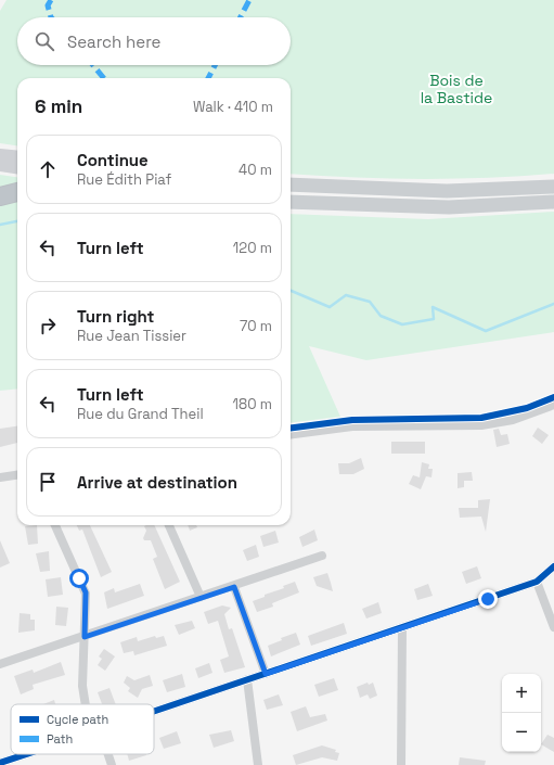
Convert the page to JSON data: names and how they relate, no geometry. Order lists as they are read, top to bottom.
{
  "parks": ["Bois de la Bastide"],
  "legend": ["Cycle path", "Path"],
  "page": {
    "search": "Search here",
    "heading": ["6 min", "Walk · 410 m"],
    "list": [
      ["Continue", "Rue Édith Piaf", "40 m"],
      ["Turn left", "120 m"],
      ["Turn right", "Rue Jean Tissier", "70 m"],
      ["Turn left", "Rue du Grand Theil", "180 m"],
      "Arrive at destination"
    ],
    "map_buttons": ["+", "−"]
  }
}
